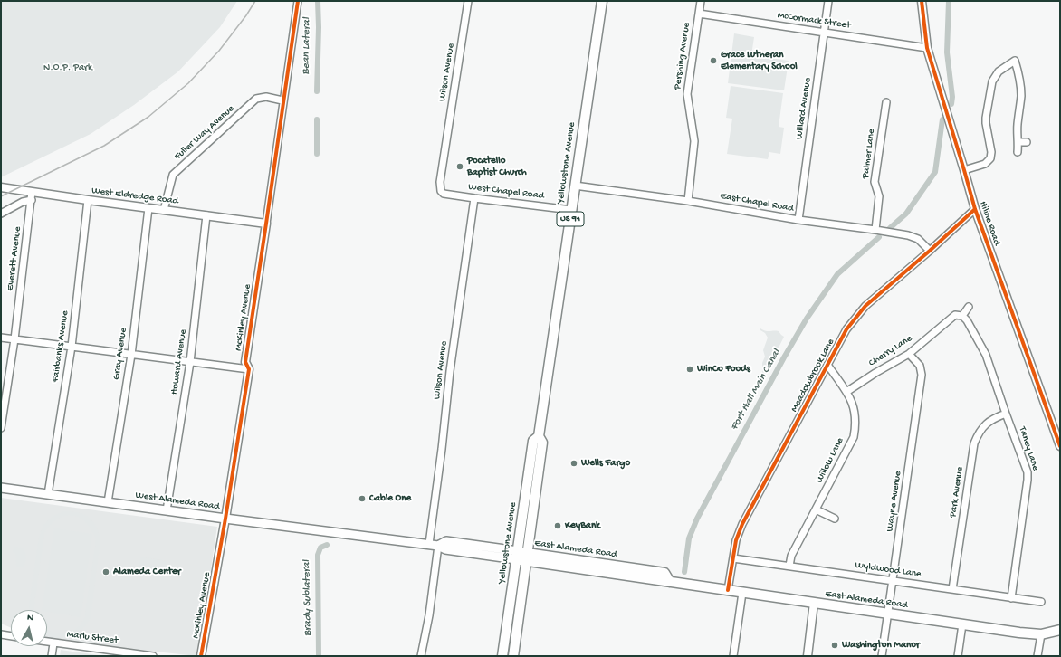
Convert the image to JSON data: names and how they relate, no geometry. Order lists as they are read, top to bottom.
{
  "streets": {
    "main road": [
      "Yellowstone Avenue",
      "US 91",
      "West Alameda Road",
      "East Alameda Road"
    ],
    "street": [
      "McCormack Street",
      "Pershing Avenue",
      "Wilson Avenue",
      "Willard Avenue",
      "Fuller Way Avenue",
      "Palmer Lane",
      "West Chapel Road",
      "West Eldredge Road",
      "East Chapel Road",
      "Hiline Road",
      "Everett Avenue",
      "McKinley Avenue",
      "Fairbanks Avenue",
      "Cherry Lane",
      "Gray Avenue",
      "Howard Avenue",
      "Meadowbrook Lane",
      "Taney Lane",
      "Willow Lane",
      "Park Avenue",
      "Wayne Avenue",
      "Wyldwood Lane",
      "Marlu Street"
    ]
  },
  "crossings": [
    ["McCormack Street", "Pershing Avenue"],
    ["McCormack Street", "Willard Avenue"],
    ["McCormack Street", "Hiline Road"],
    ["Pershing Avenue", "East Chapel Road"],
    ["Wilson Avenue", "West Chapel Road"],
    ["Wilson Avenue", "West Alameda Road"],
    ["Willard Avenue", "East Chapel Road"],
    ["Fuller Way Avenue", "West Eldredge Road"],
    ["Fuller Way Avenue", "McKinley Avenue"],
    ["Palmer Lane", "East Chapel Road"],
    ["Yellowstone Avenue", "West Chapel Road"],
    ["Yellowstone Avenue", "East Chapel Road"],
    ["Yellowstone Avenue", "West Alameda Road"],
    ["Yellowstone Avenue", "East Alameda Road"],
    ["West Eldredge Road", "Everett Avenue"],
    ["West Eldredge Road", "McKinley Avenue"],
    ["West Eldredge Road", "Fairbanks Avenue"],
    ["West Eldredge Road", "Gray Avenue"],
    ["West Eldredge Road", "Howard Avenue"],
    ["East Chapel Road", "Meadowbrook Lane"],
    ["Hiline Road", "Meadowbrook Lane"],
    ["McKinley Avenue", "West Alameda Road"],
    ["Fairbanks Avenue", "West Alameda Road"],
    ["Cherry Lane", "Taney Lane"],
    ["Cherry Lane", "Willow Lane"],
    ["Cherry Lane", "Wayne Avenue"],
    ["Gray Avenue", "West Alameda Road"],
    ["Howard Avenue", "West Alameda Road"],
    ["Meadowbrook Lane", "Willow Lane"],
    ["Meadowbrook Lane", "East Alameda Road"],
    ["Meadowbrook Lane", "Wyldwood Lane"],
    ["Taney Lane", "Park Avenue"],
    ["Taney Lane", "Wyldwood Lane"],
    ["Willow Lane", "Wyldwood Lane"],
    ["Park Avenue", "Wyldwood Lane"],
    ["West Alameda Road", "East Alameda Road"],
    ["Wayne Avenue", "East Alameda Road"],
    ["Wayne Avenue", "Wyldwood Lane"]
  ],
  "water": ["Bean Lateral", "Fort Hall Main Canal", "Brady Sublateral"],
  "parks": ["N.O.P. Park"],
  "places": [
    "Grace Lutheran Elementary School",
    "Pocatello Baptist Church",
    "WinCo Foods",
    "Wells Fargo",
    "Cable One",
    "KeyBank",
    "Alameda Center",
    "Washington Manor"
  ],
  "north": "top"
}
